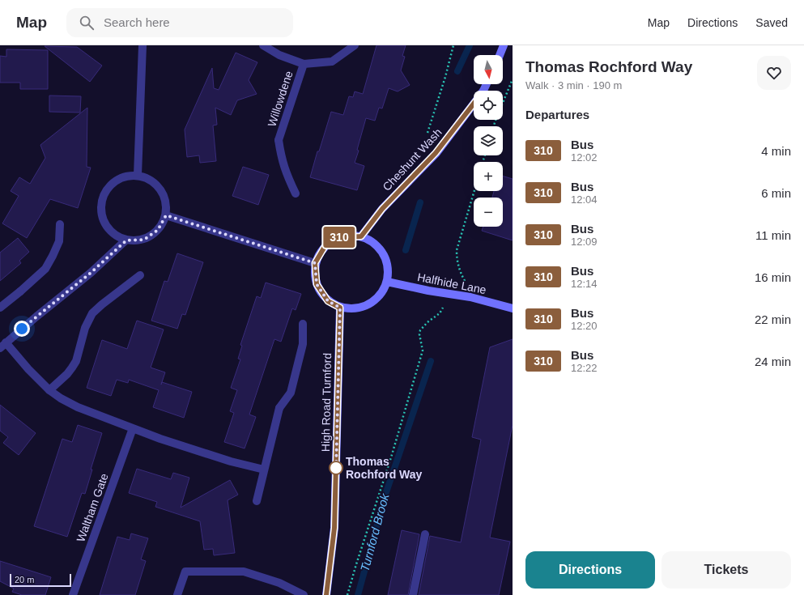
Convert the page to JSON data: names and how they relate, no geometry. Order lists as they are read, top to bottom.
{
  "streets": {
    "main road": ["Cheshunt Wash", "Halfhide Lane", "High Road Turnford"],
    "street": ["Willowdene", "Waltham Gate"]
  },
  "crossings": [
    ["Cheshunt Wash", "Halfhide Lane"],
    ["Cheshunt Wash", "High Road Turnford"],
    ["Halfhide Lane", "High Road Turnford"]
  ],
  "water": ["Turnford Brook"],
  "places": ["Thomas Rochford Way"],
  "lines": ["bus line 310"],
  "scale_bar": "20 m",
  "north": "bottom",
  "page": {
    "header": "Map",
    "search": "Search here",
    "nav": ["Map", "Directions", "Saved"],
    "on_map": "310",
    "heading": [
      ["Thomas Rochford Way", "Walk · 3 min · 190 m"],
      "Departures"
    ],
    "map_buttons": ["+", "−"],
    "list": [
      {
        "mark": "310",
        "name": "Bus",
        "note": "12:02",
        "value": "4 min"
      },
      {
        "mark": "310",
        "name": "Bus",
        "note": "12:04",
        "value": "6 min"
      },
      {
        "mark": "310",
        "name": "Bus",
        "note": "12:09",
        "value": "11 min"
      },
      {
        "mark": "310",
        "name": "Bus",
        "note": "12:14",
        "value": "16 min"
      },
      {
        "mark": "310",
        "name": "Bus",
        "note": "12:20",
        "value": "22 min"
      },
      {
        "mark": "310",
        "name": "Bus",
        "note": "12:22",
        "value": "24 min"
      }
    ],
    "buttons": ["Directions", "Tickets"],
    "scale": "20 m"
  }
}
